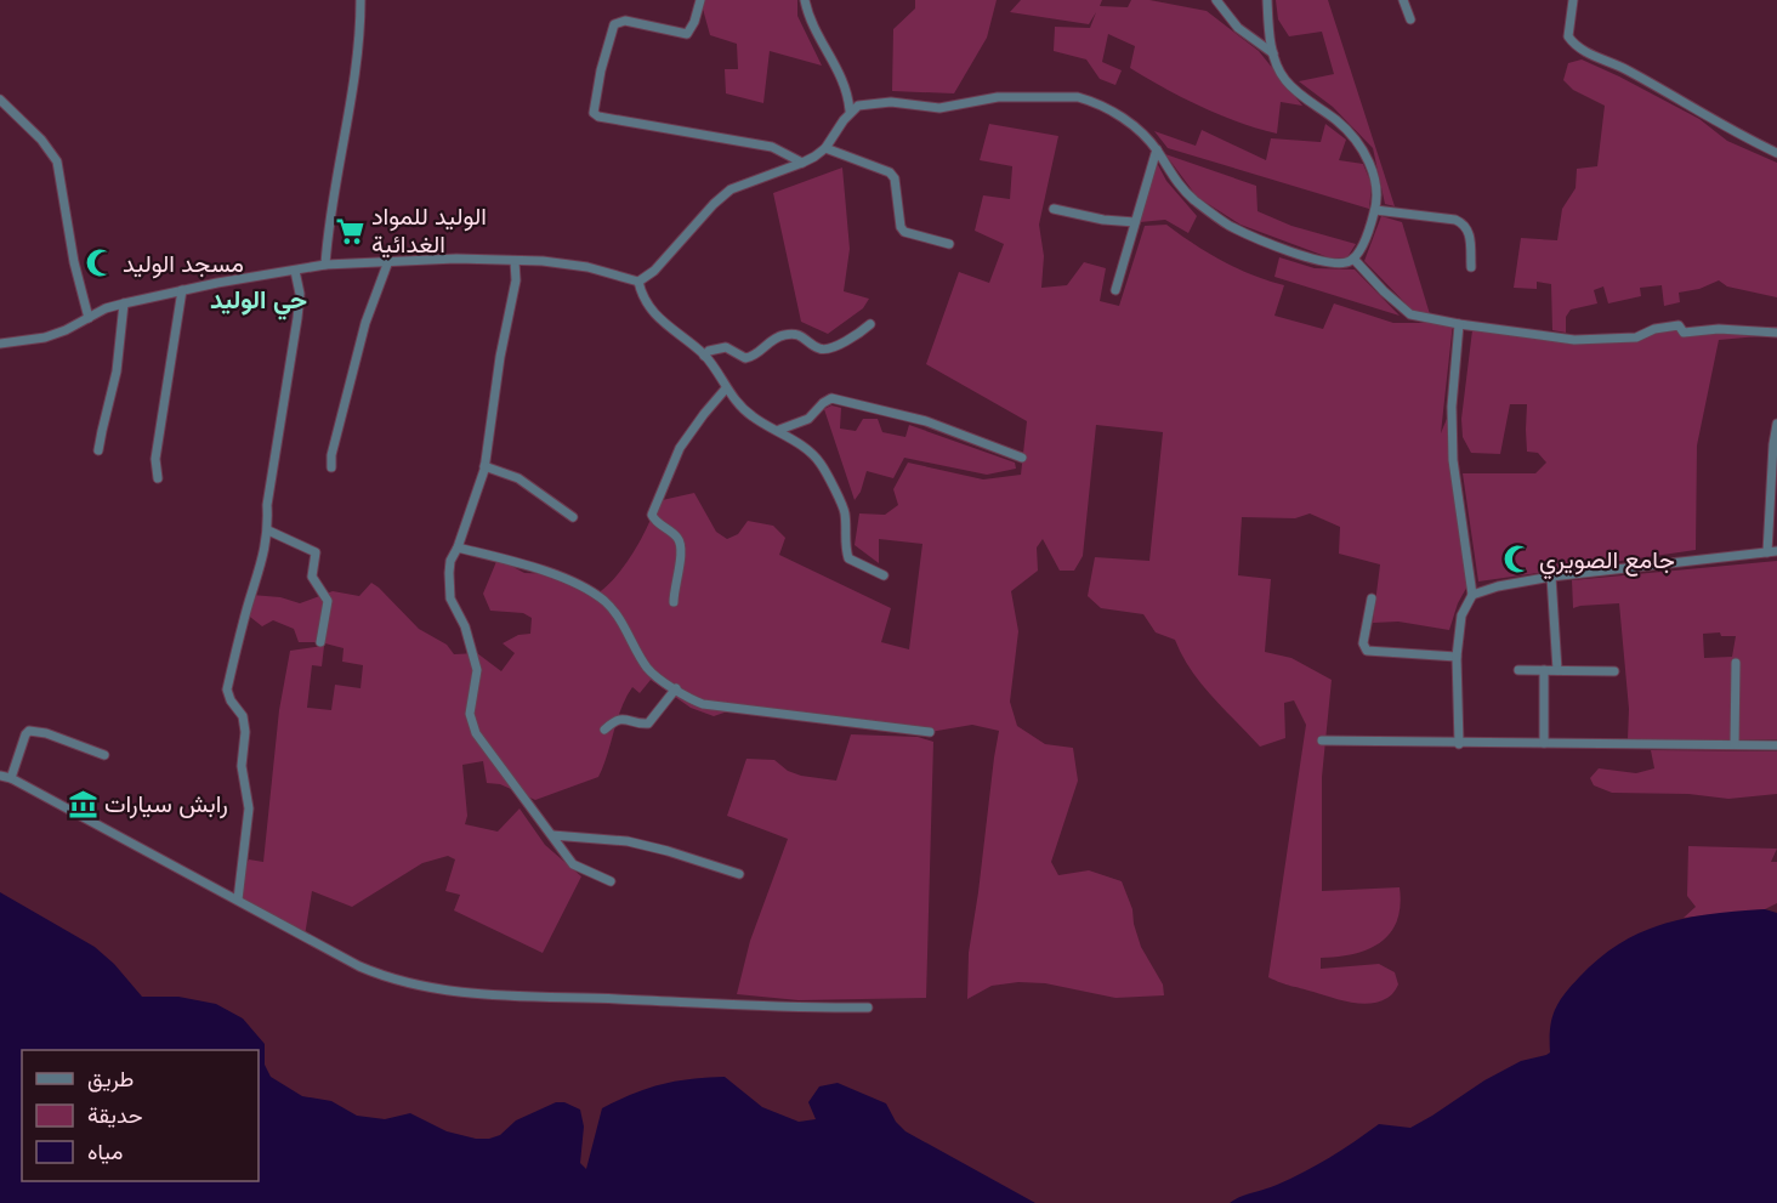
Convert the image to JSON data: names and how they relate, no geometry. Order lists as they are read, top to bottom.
{
  "districts": ["حي الوليد"],
  "places": {
    "supermarket": ["الوليد للمواد الغدائية"],
    "mosque": ["مسجد الوليد", "جامع الصويري"],
    "museum": ["رابش سيارات"]
  },
  "legend": ["طريق", "حديقة", "مياه"]
}
